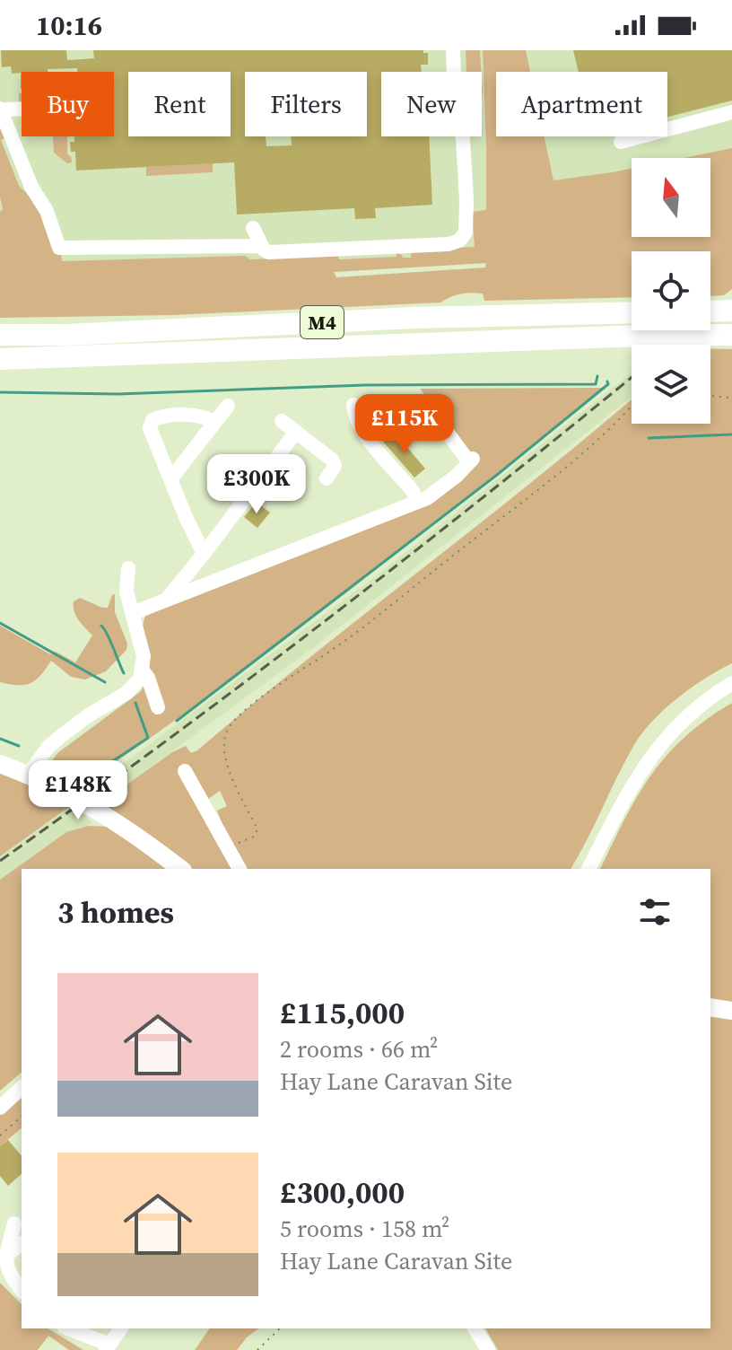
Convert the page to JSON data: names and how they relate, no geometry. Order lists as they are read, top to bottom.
{
  "streets": {
    "highway": ["M4"]
  },
  "north": "top",
  "page": {
    "status": "10:16",
    "chip": [
      "Buy",
      "Rent",
      "Filters",
      "New",
      "Apartment"
    ],
    "price": ["£115K", "£300K", "£148K"],
    "heading": "3 homes",
    "list": [
      {
        "name": "£115,000",
        "note": "2 rooms · 66 m² · Hay Lane Caravan Site"
      },
      {
        "name": "£300,000",
        "note": "5 rooms · 158 m² · Hay Lane Caravan Site"
      }
    ]
  }
}
